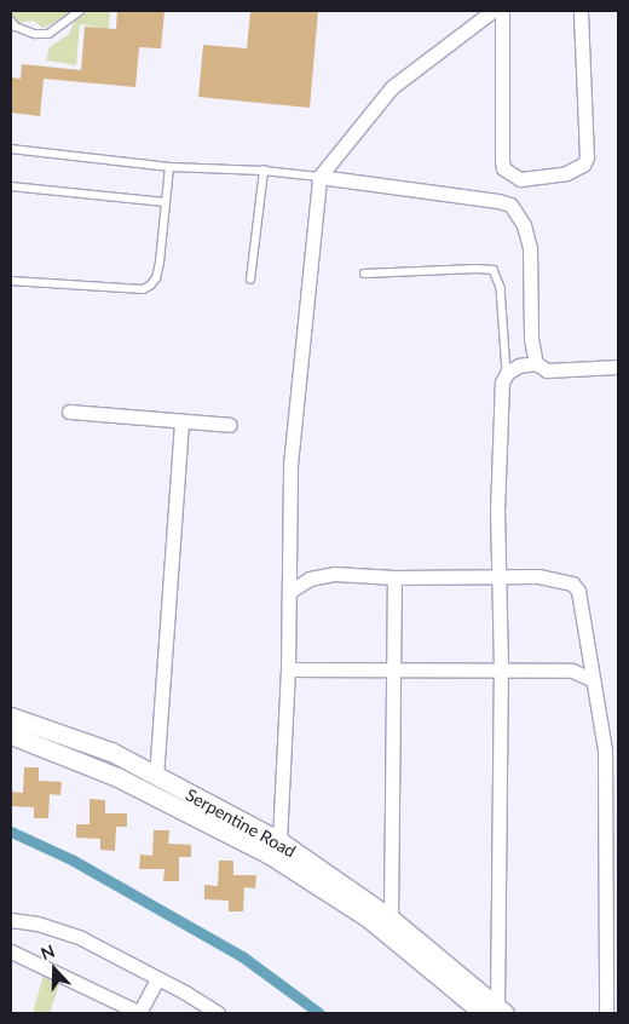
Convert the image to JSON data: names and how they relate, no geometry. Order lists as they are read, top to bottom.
{
  "streets": {
    "main road": ["Serpentine Road"]
  },
  "north": "top"
}
